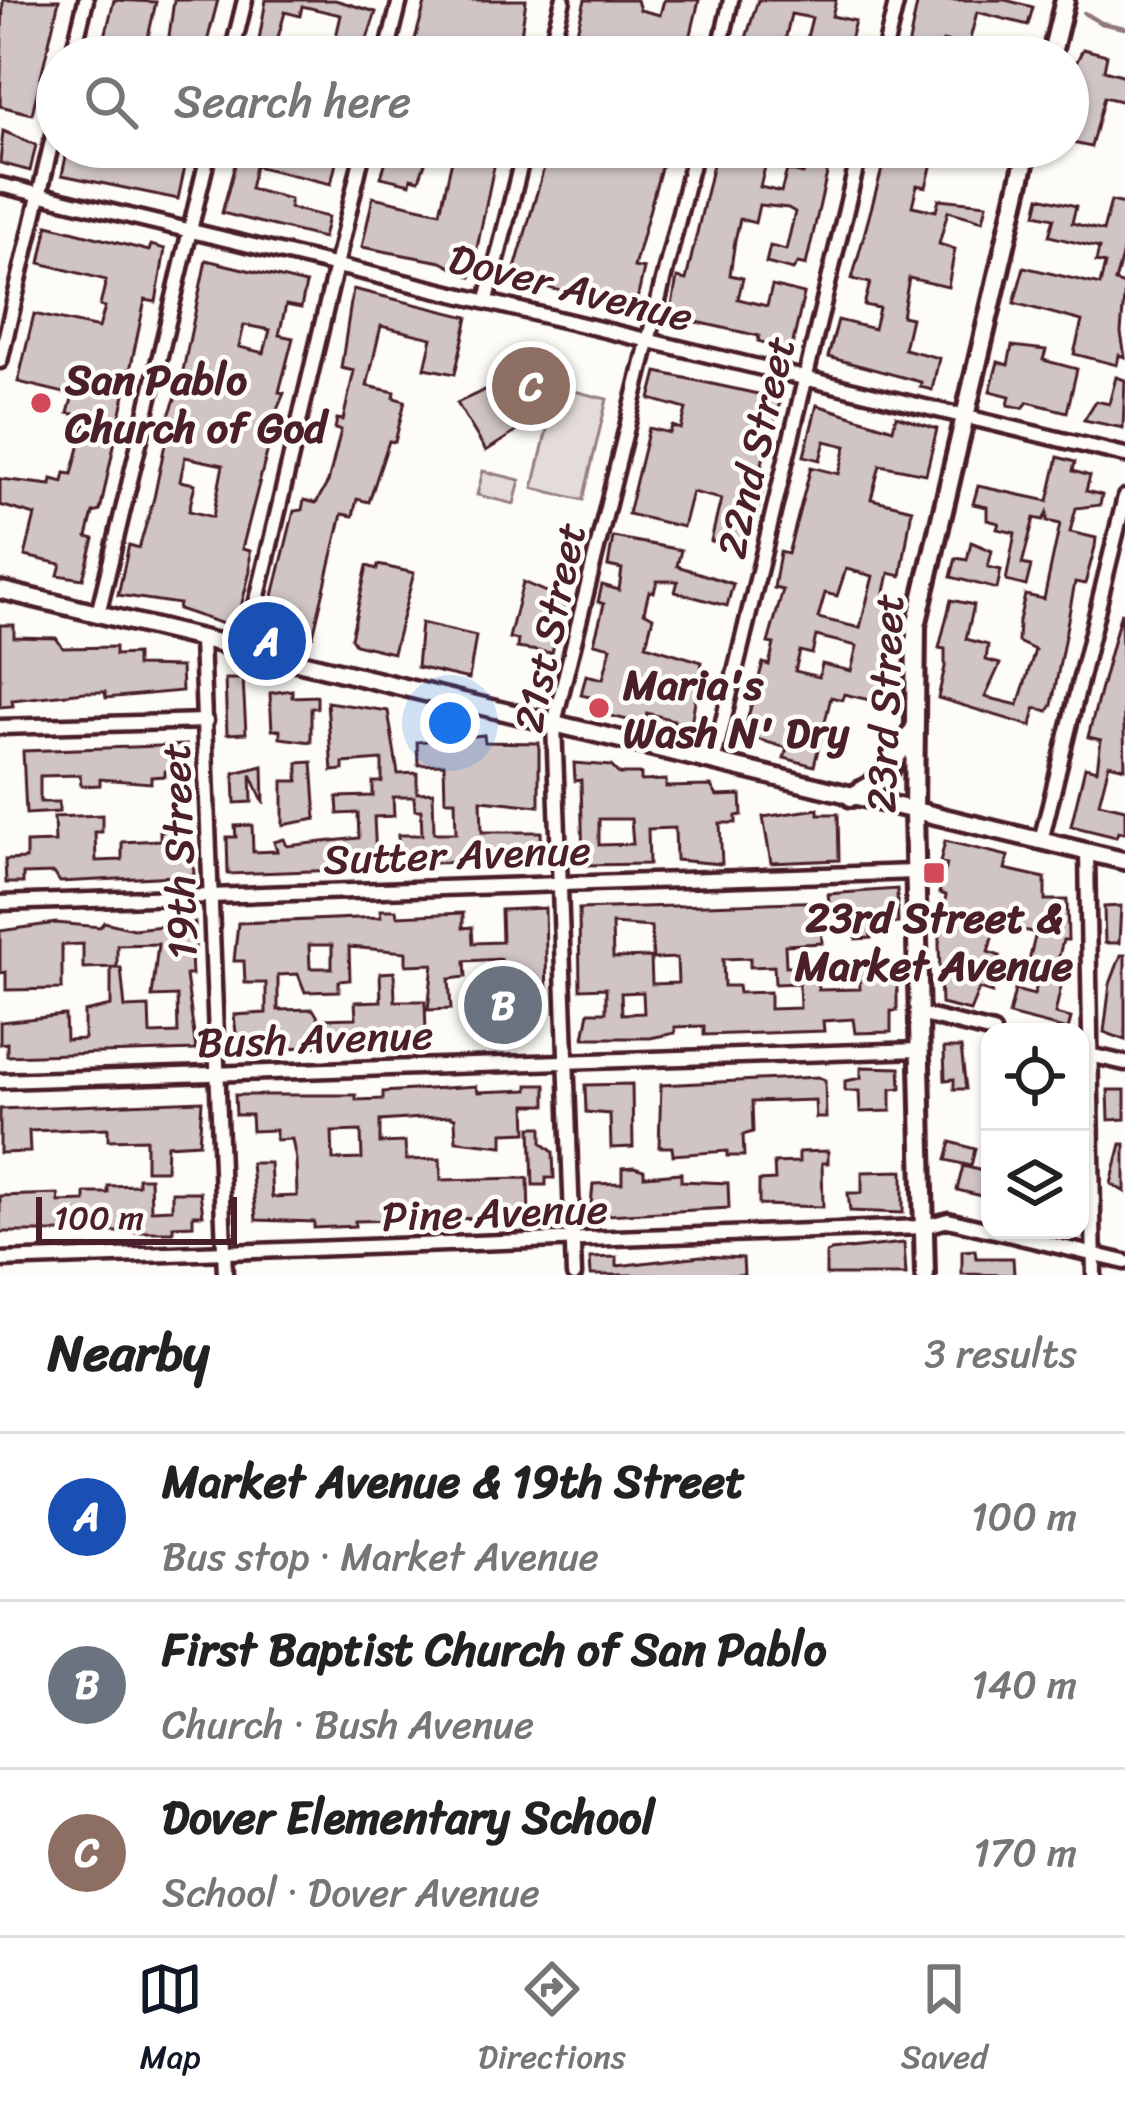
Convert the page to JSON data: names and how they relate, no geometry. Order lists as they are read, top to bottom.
{
  "streets": {
    "main road": ["23rd Street"],
    "street": [
      "Dover Avenue",
      "22nd Street",
      "21st Street",
      "19th Street",
      "Sutter Avenue",
      "Bush Avenue",
      "Pine Avenue"
    ]
  },
  "crossings": [
    ["Dover Avenue", "22nd Street"],
    ["Dover Avenue", "21st Street"],
    ["Dover Avenue", "23rd Street"],
    ["21st Street", "Sutter Avenue"],
    ["21st Street", "Bush Avenue"],
    ["21st Street", "Pine Avenue"],
    ["23rd Street", "Sutter Avenue"],
    ["23rd Street", "Bush Avenue"],
    ["23rd Street", "Pine Avenue"],
    ["19th Street", "Sutter Avenue"],
    ["19th Street", "Bush Avenue"],
    ["19th Street", "Pine Avenue"]
  ],
  "places": {
    "other": ["San Pablo Church of God", "Maria's Wash N' Dry"],
    "transit": ["23rd Street & Market Avenue"]
  },
  "scale_bar": "100 m",
  "page": {
    "search": "Search here",
    "pins": ["C", "A", "B"],
    "scale": "100 m",
    "heading": ["Nearby", "3 results"],
    "list": [
      {
        "mark": "A",
        "name": "Market Avenue & 19th Street",
        "note": "Bus stop · Market Avenue",
        "value": "100 m"
      },
      {
        "mark": "B",
        "name": "First Baptist Church of San Pablo",
        "note": "Church · Bush Avenue",
        "value": "140 m"
      },
      {
        "mark": "C",
        "name": "Dover Elementary School",
        "note": "School · Dover Avenue",
        "value": "170 m"
      }
    ],
    "nav": ["Map", "Directions", "Saved"]
  }
}
